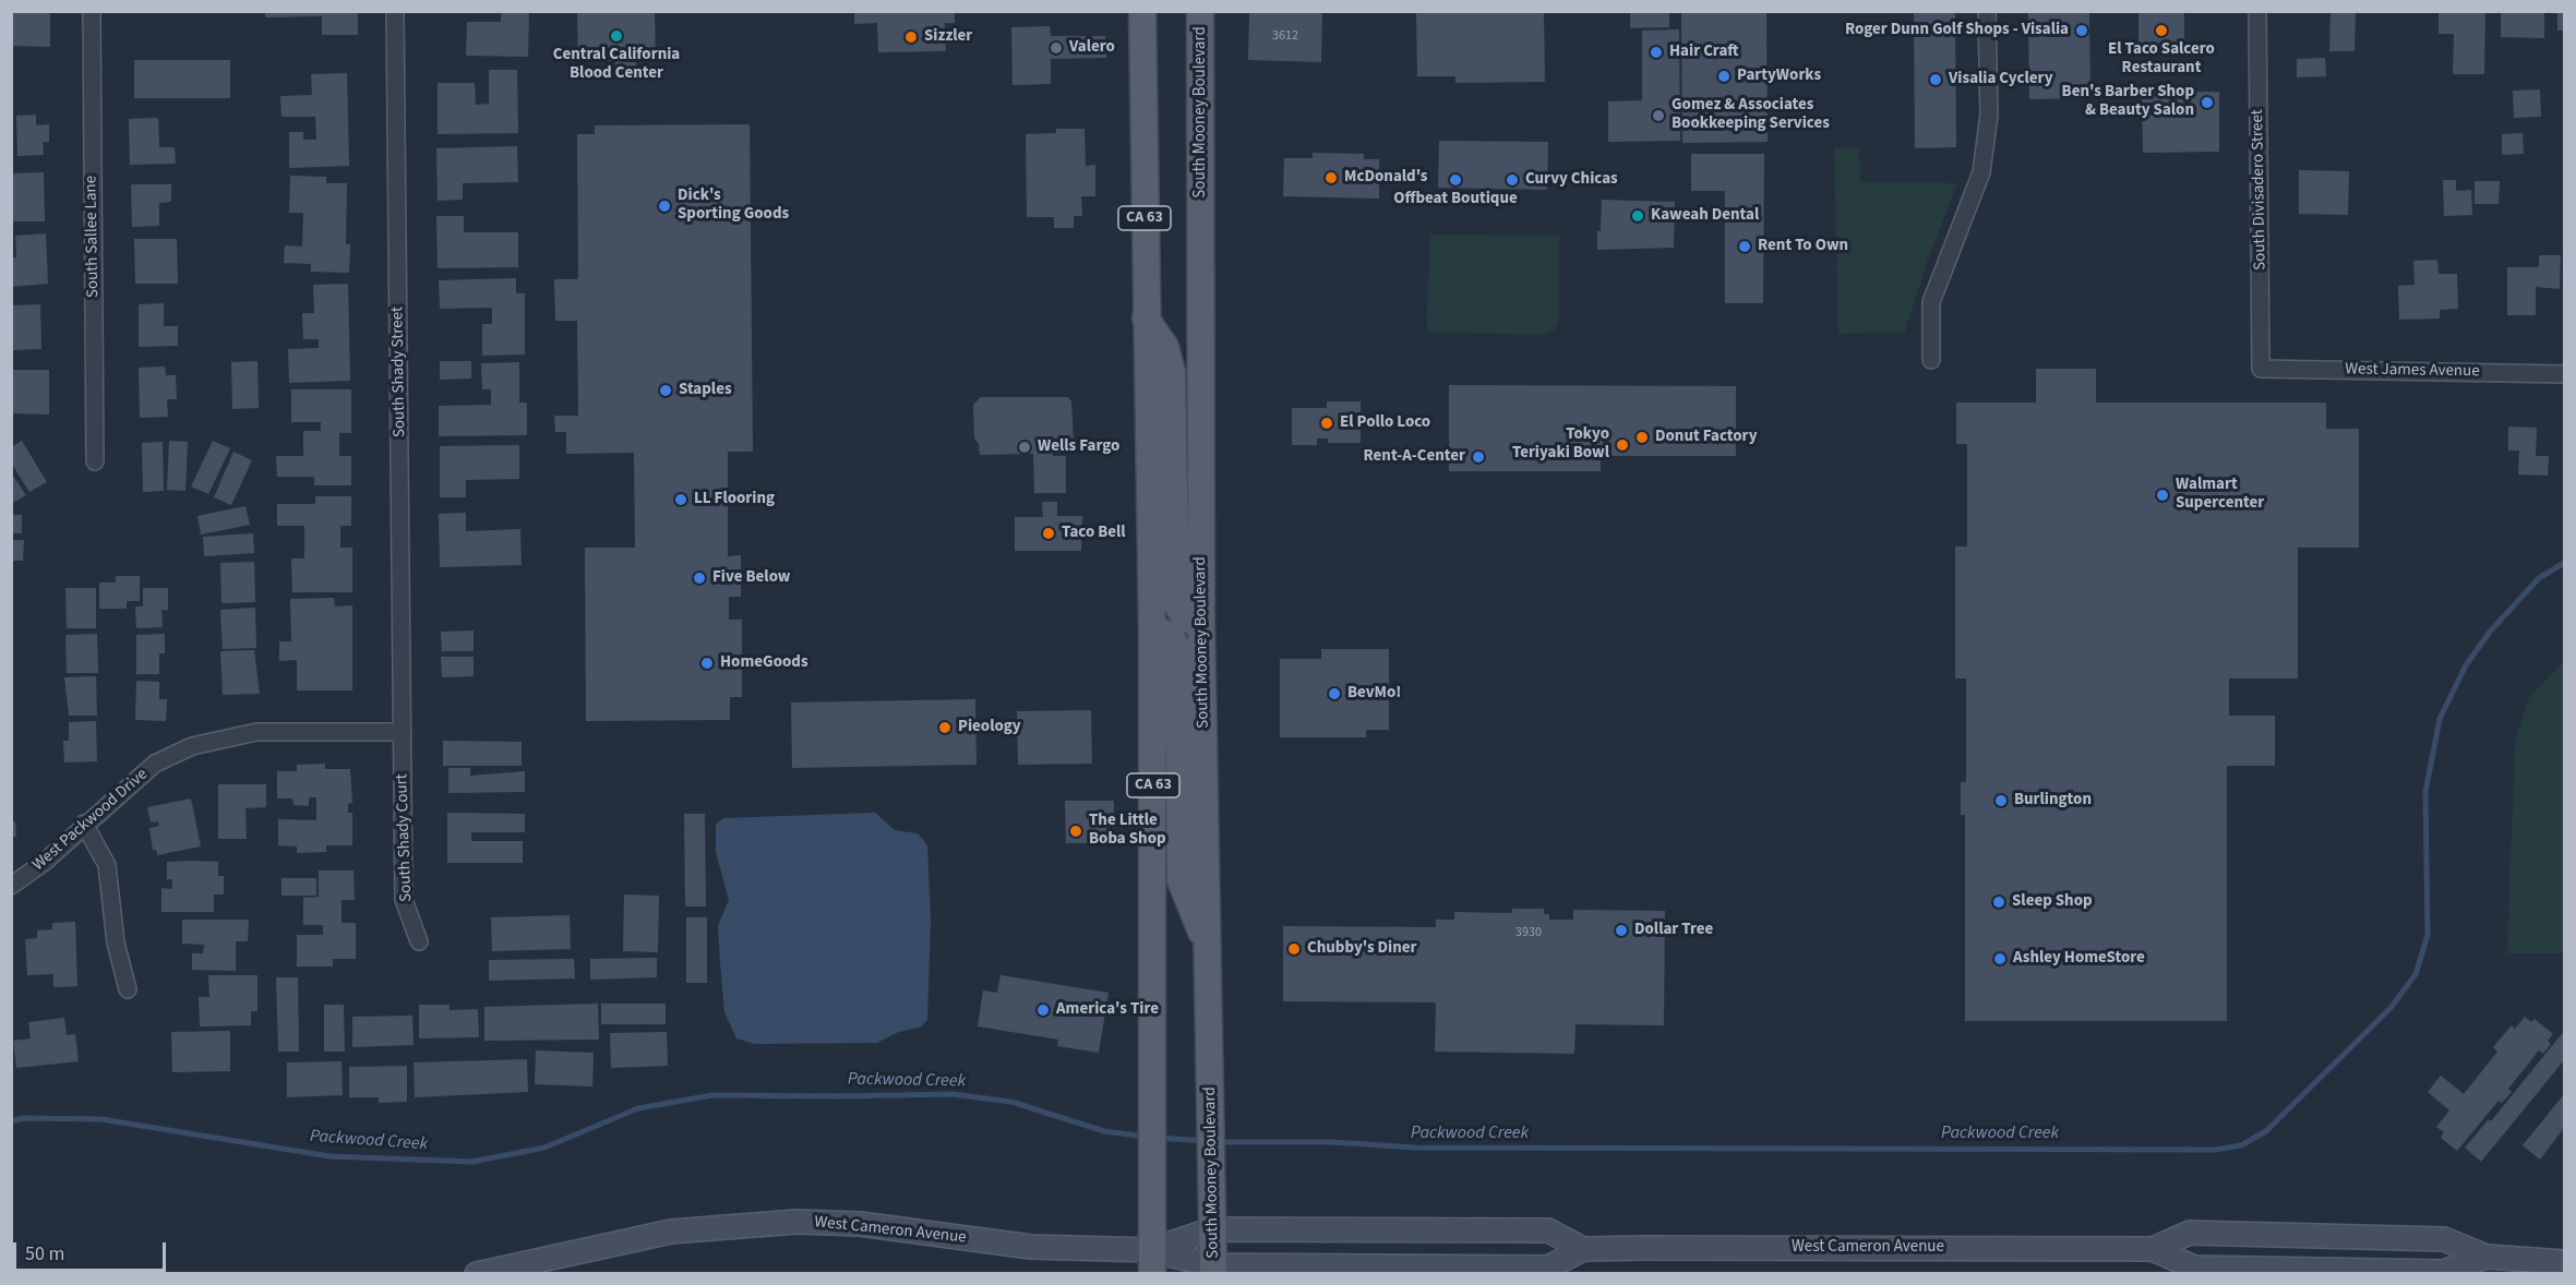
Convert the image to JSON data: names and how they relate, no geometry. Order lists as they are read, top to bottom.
{
  "streets": {
    "main road": ["South Mooney Boulevard", "CA 63"],
    "street": [
      "South Divisadero Street",
      "South Sallee Lane",
      "West James Avenue",
      "South Shady Street",
      "West Packwood Drive",
      "South Shady Court",
      "West Cameron Avenue"
    ]
  },
  "crossings": [
    ["South Mooney Boulevard", "West Cameron Avenue"],
    ["South Divisadero Street", "West James Avenue"],
    ["CA 63", "West Cameron Avenue"],
    ["South Shady Street", "West Packwood Drive"],
    ["South Shady Street", "South Shady Court"],
    ["West Packwood Drive", "South Shady Court"]
  ],
  "water": ["Packwood Creek"],
  "places": [
    "Roger Dunn Golf Shops - Visalia",
    "El Taco Salcero Restaurant",
    "Central California Blood Center",
    "Sizzler",
    "Valero",
    "Hair Craft",
    "PartyWorks",
    "Visalia Cyclery",
    "Ben's Barber Shop & Beauty Salon",
    "Gomez & Associates Bookkeeping Services",
    "McDonald's",
    "Offbeat Boutique",
    "Curvy Chicas",
    "Dick's Sporting Goods",
    "Kaweah Dental",
    "Rent To Own",
    "Staples",
    "El Pollo Loco",
    "Donut Factory",
    "Tokyo Teriyaki Bowl",
    "Wells Fargo",
    "Rent-A-Center",
    "Walmart Supercenter",
    "LL Flooring",
    "Taco Bell",
    "Five Below",
    "HomeGoods",
    "BevMo!",
    "Pieology",
    "Burlington",
    "The Little Boba Shop",
    "Sleep Shop",
    "Dollar Tree",
    "Chubby's Diner",
    "Ashley HomeStore",
    "America's Tire"
  ],
  "house_numbers": ["3612", "3930"],
  "scale_bar": "50 m"
}
